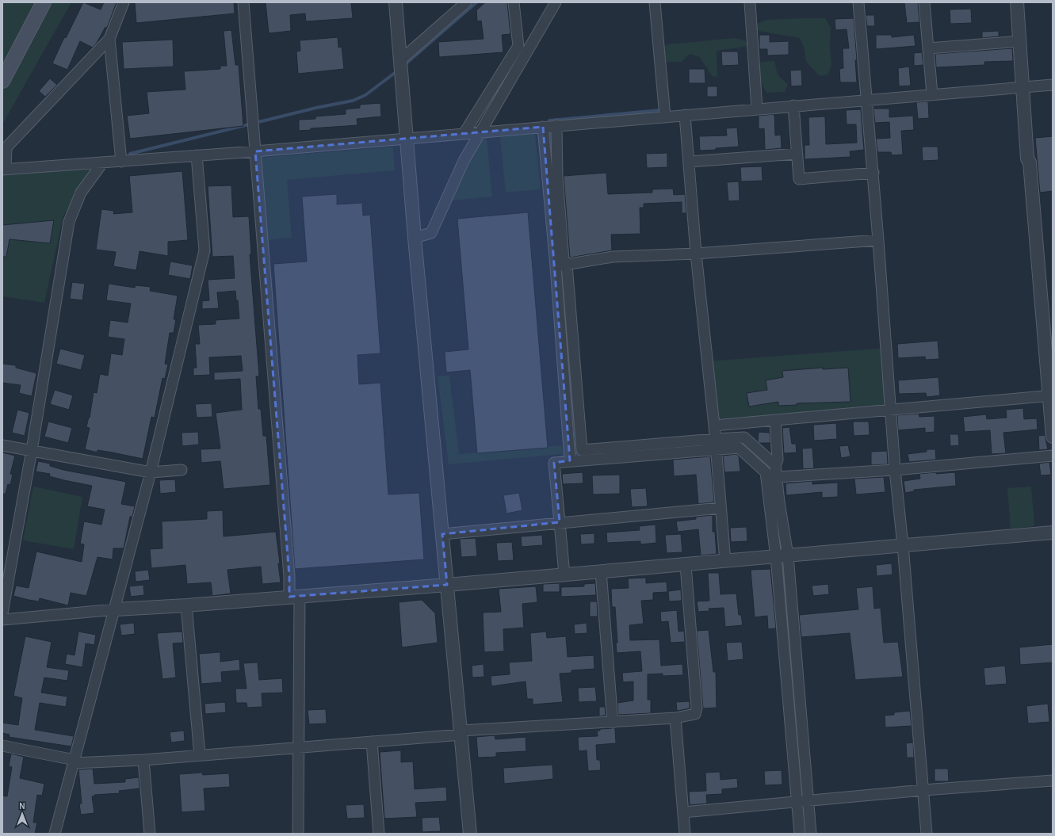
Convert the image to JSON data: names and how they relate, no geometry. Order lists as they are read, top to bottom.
{
  "north": "top"
}
